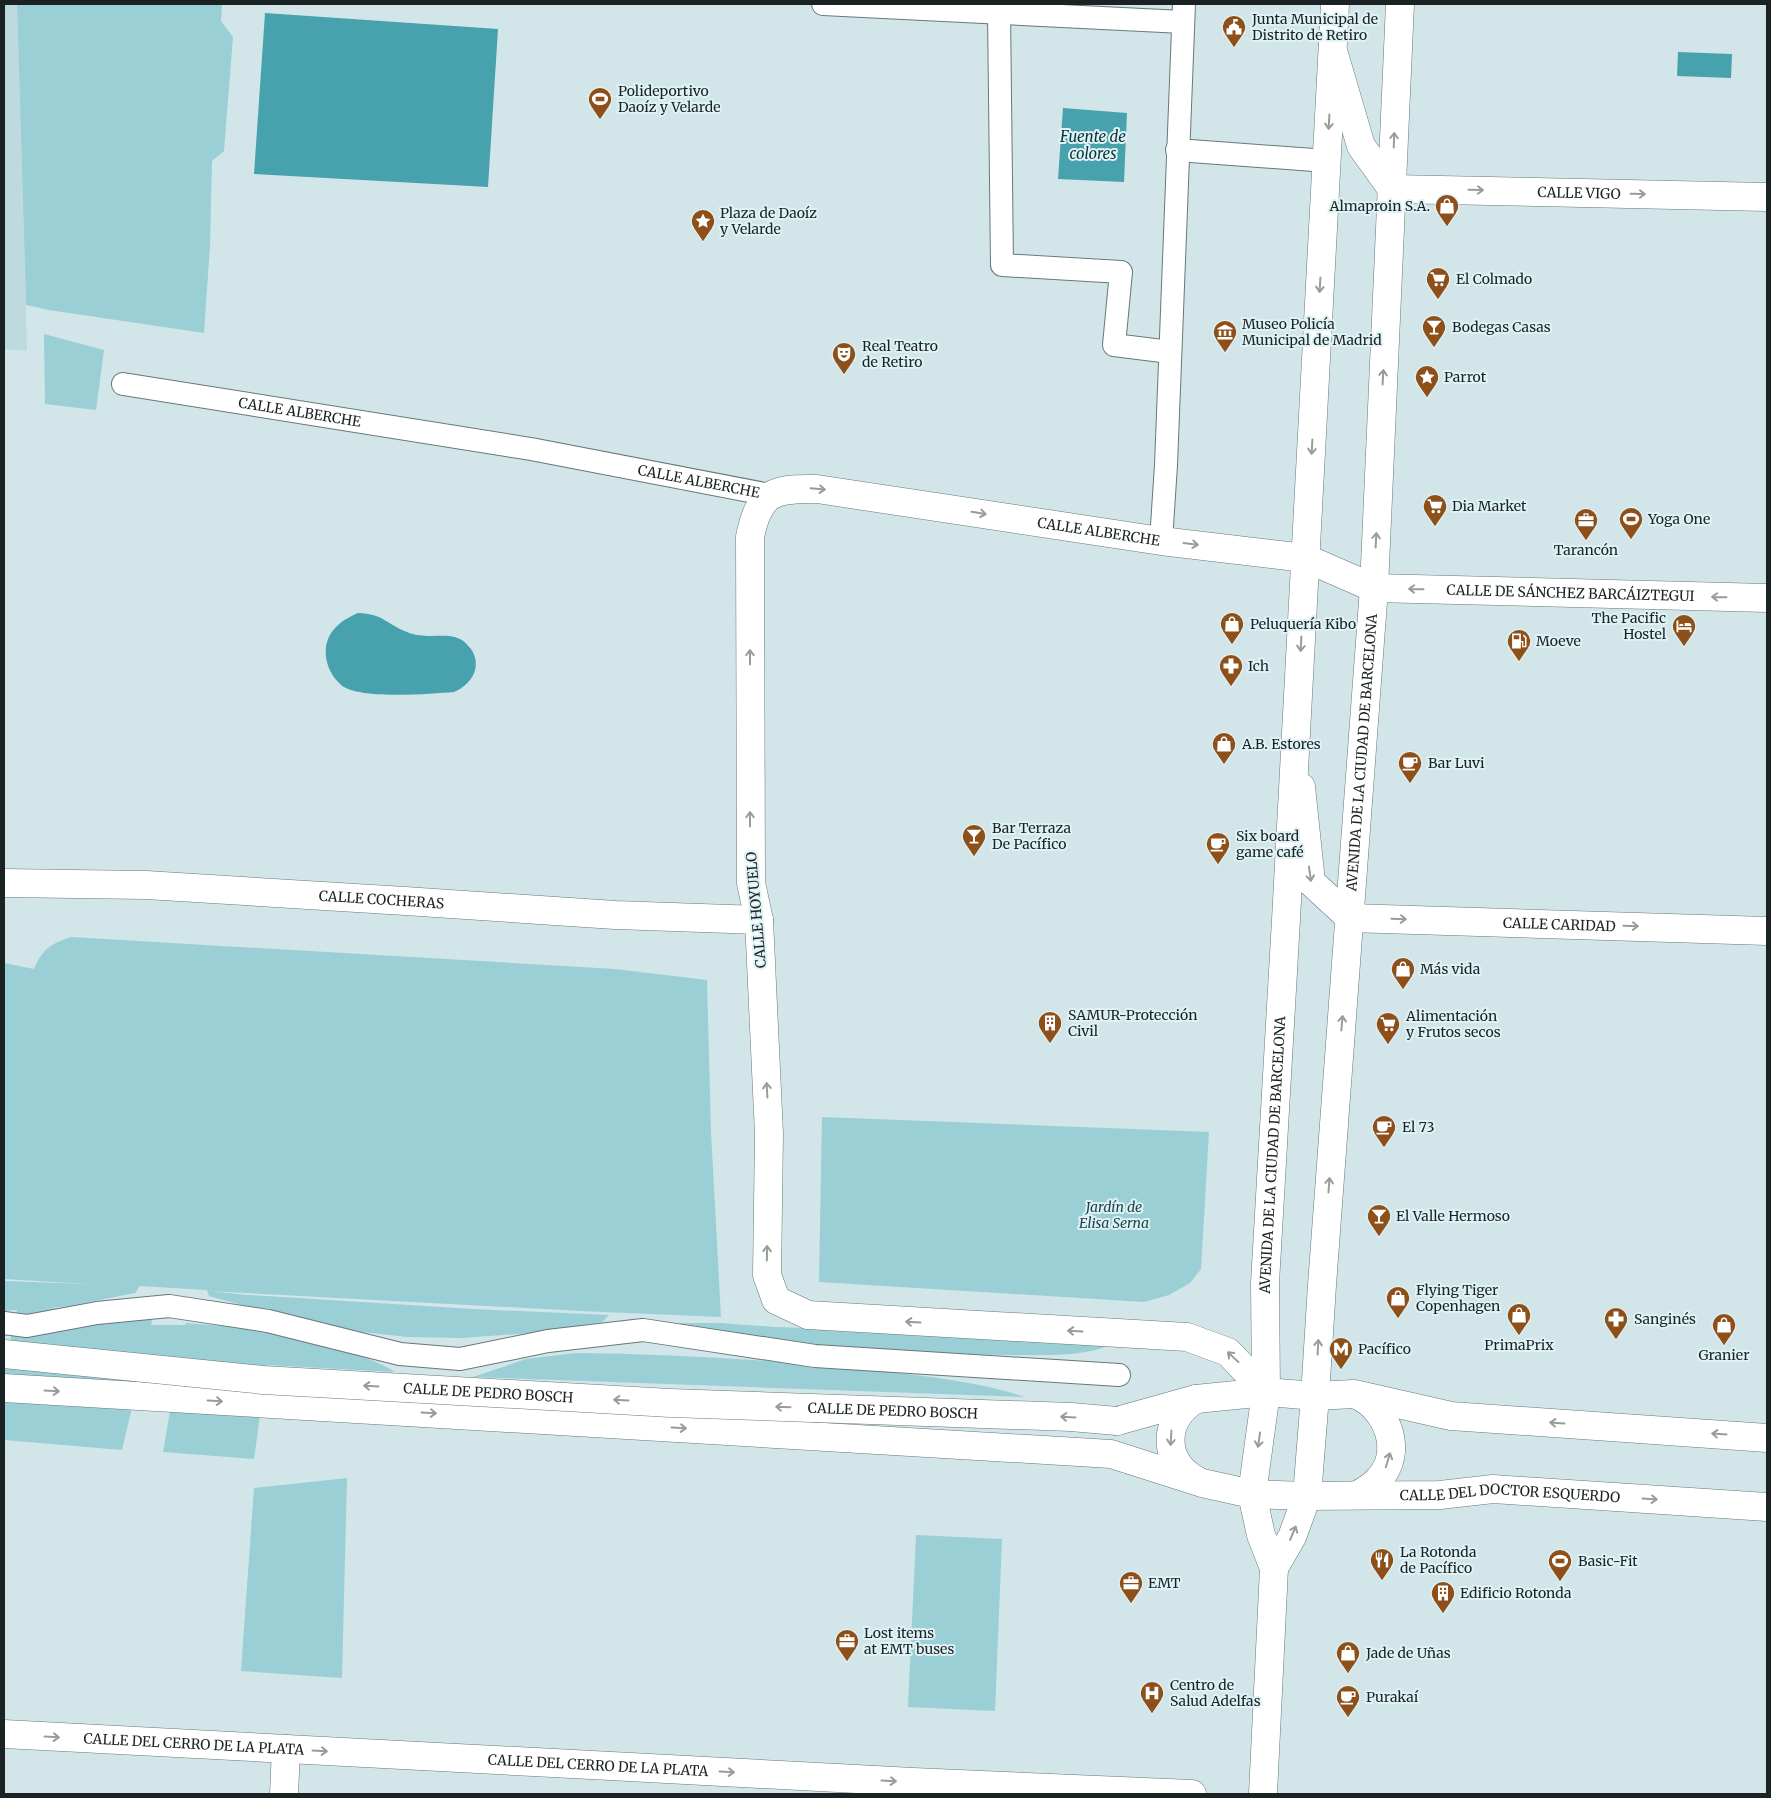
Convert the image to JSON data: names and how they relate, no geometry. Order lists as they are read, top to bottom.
{
  "streets": {
    "main road": [
      "CALLE VIGO",
      "CALLE ALBERCHE",
      "CALLE DE SÁNCHEZ BARCÁIZTEGUI",
      "AVENIDA DE LA CIUDAD DE BARCELONA",
      "CALLE COCHERAS",
      "CALLE HOYUELO",
      "CALLE CARIDAD",
      "CALLE DE PEDRO BOSCH",
      "CALLE DEL DOCTOR ESQUERDO",
      "CALLE DEL CERRO DE LA PLATA"
    ]
  },
  "crossings": [
    ["CALLE VIGO", "AVENIDA DE LA CIUDAD DE BARCELONA"],
    ["CALLE ALBERCHE", "AVENIDA DE LA CIUDAD DE BARCELONA"],
    ["CALLE ALBERCHE", "CALLE HOYUELO"],
    ["CALLE DE SÁNCHEZ BARCÁIZTEGUI", "AVENIDA DE LA CIUDAD DE BARCELONA"],
    ["AVENIDA DE LA CIUDAD DE BARCELONA", "CALLE HOYUELO"],
    ["AVENIDA DE LA CIUDAD DE BARCELONA", "CALLE CARIDAD"],
    ["AVENIDA DE LA CIUDAD DE BARCELONA", "CALLE DE PEDRO BOSCH"],
    ["AVENIDA DE LA CIUDAD DE BARCELONA", "CALLE DEL DOCTOR ESQUERDO"],
    ["CALLE COCHERAS", "CALLE HOYUELO"],
    ["CALLE HOYUELO", "CALLE DE PEDRO BOSCH"],
    ["CALLE DE PEDRO BOSCH", "CALLE DEL DOCTOR ESQUERDO"]
  ],
  "one_way": [
    "CALLE VIGO",
    "CALLE ALBERCHE",
    "CALLE DE SÁNCHEZ BARCÁIZTEGUI",
    "CALLE CARIDAD",
    "CALLE DEL CERRO DE LA PLATA"
  ],
  "water": ["Fuente de colores"],
  "parks": ["Jardín de Elisa Serna"],
  "places": {
    "public building": ["Junta Municipal de Distrito de Retiro"],
    "sports": ["Polideportivo Daoíz y Velarde", "Yoga One", "Basic-Fit"],
    "shop": [
      "Almaproin S.A.",
      "Peluquería Kibo",
      "A.B. Estores",
      "Más vida",
      "Flying Tiger Copenhagen",
      "PrimaPrix",
      "Granier",
      "Jade de Uñas"
    ],
    "place": ["Plaza de Daoíz y Velarde", "Parrot"],
    "supermarket": ["El Colmado", "Dia Market", "Alimentación y Frutos secos"],
    "bar": ["Bodegas Casas", "Bar Terraza De Pacífico", "El Valle Hermoso"],
    "museum": ["Museo Policía Municipal de Madrid"],
    "theatre": ["Real Teatro de Retiro"],
    "office": ["Tarancón", "EMT", "Lost items at EMT buses"],
    "hotel": ["The Pacific Hostel"],
    "fuel station": ["Moeve"],
    "pharmacy": ["Ich", "Sanginés"],
    "cafe": [
      "Bar Luvi",
      "Six board game café",
      "El 73",
      "Purakaí"
    ],
    "building": ["SAMUR-Protección Civil", "Edificio Rotonda"],
    "metro station": ["Pacífico"],
    "restaurant": ["La Rotonda de Pacífico"],
    "hospital": ["Centro de Salud Adelfas"]
  }
}
